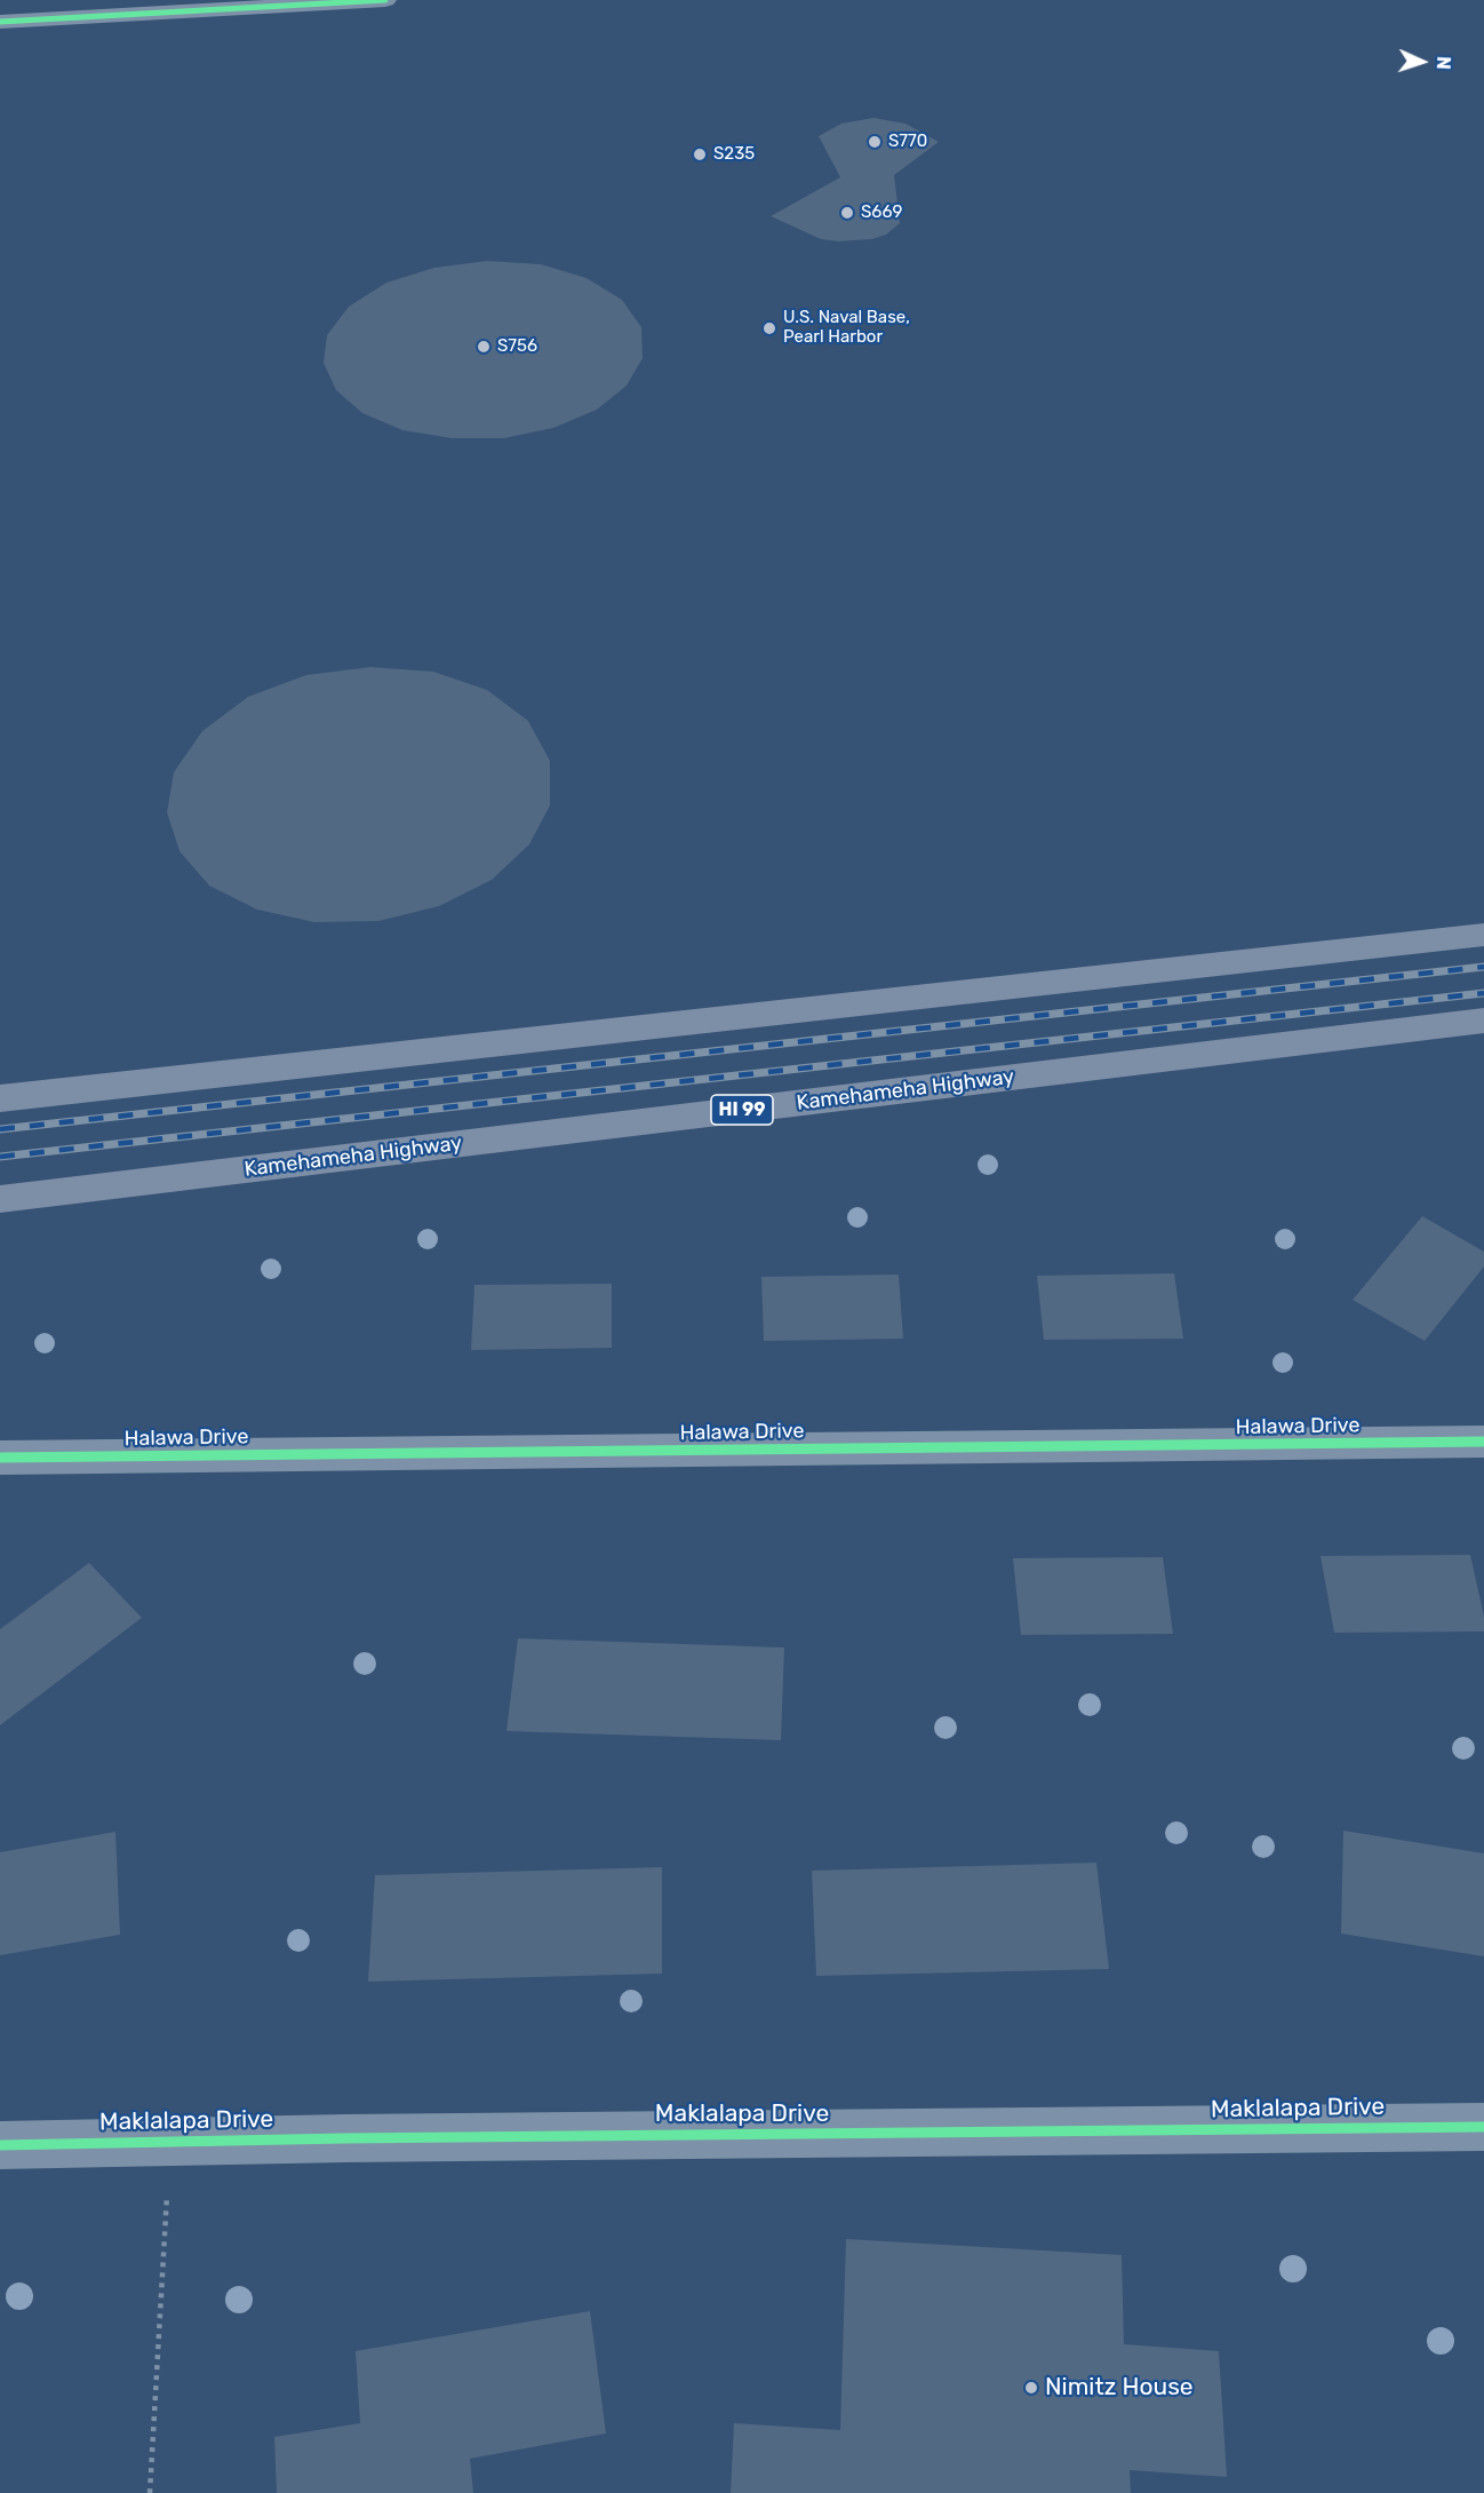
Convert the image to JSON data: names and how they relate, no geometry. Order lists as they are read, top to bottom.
{
  "streets": {
    "main road": ["Kamehameha Highway", "HI 99"],
    "street": ["Halawa Drive", "Maklalapa Drive"]
  },
  "places": [
    "S770",
    "S235",
    "S669",
    "U.S. Naval Base, Pearl Harbor",
    "S756",
    "Nimitz House"
  ],
  "north": "right"
}
